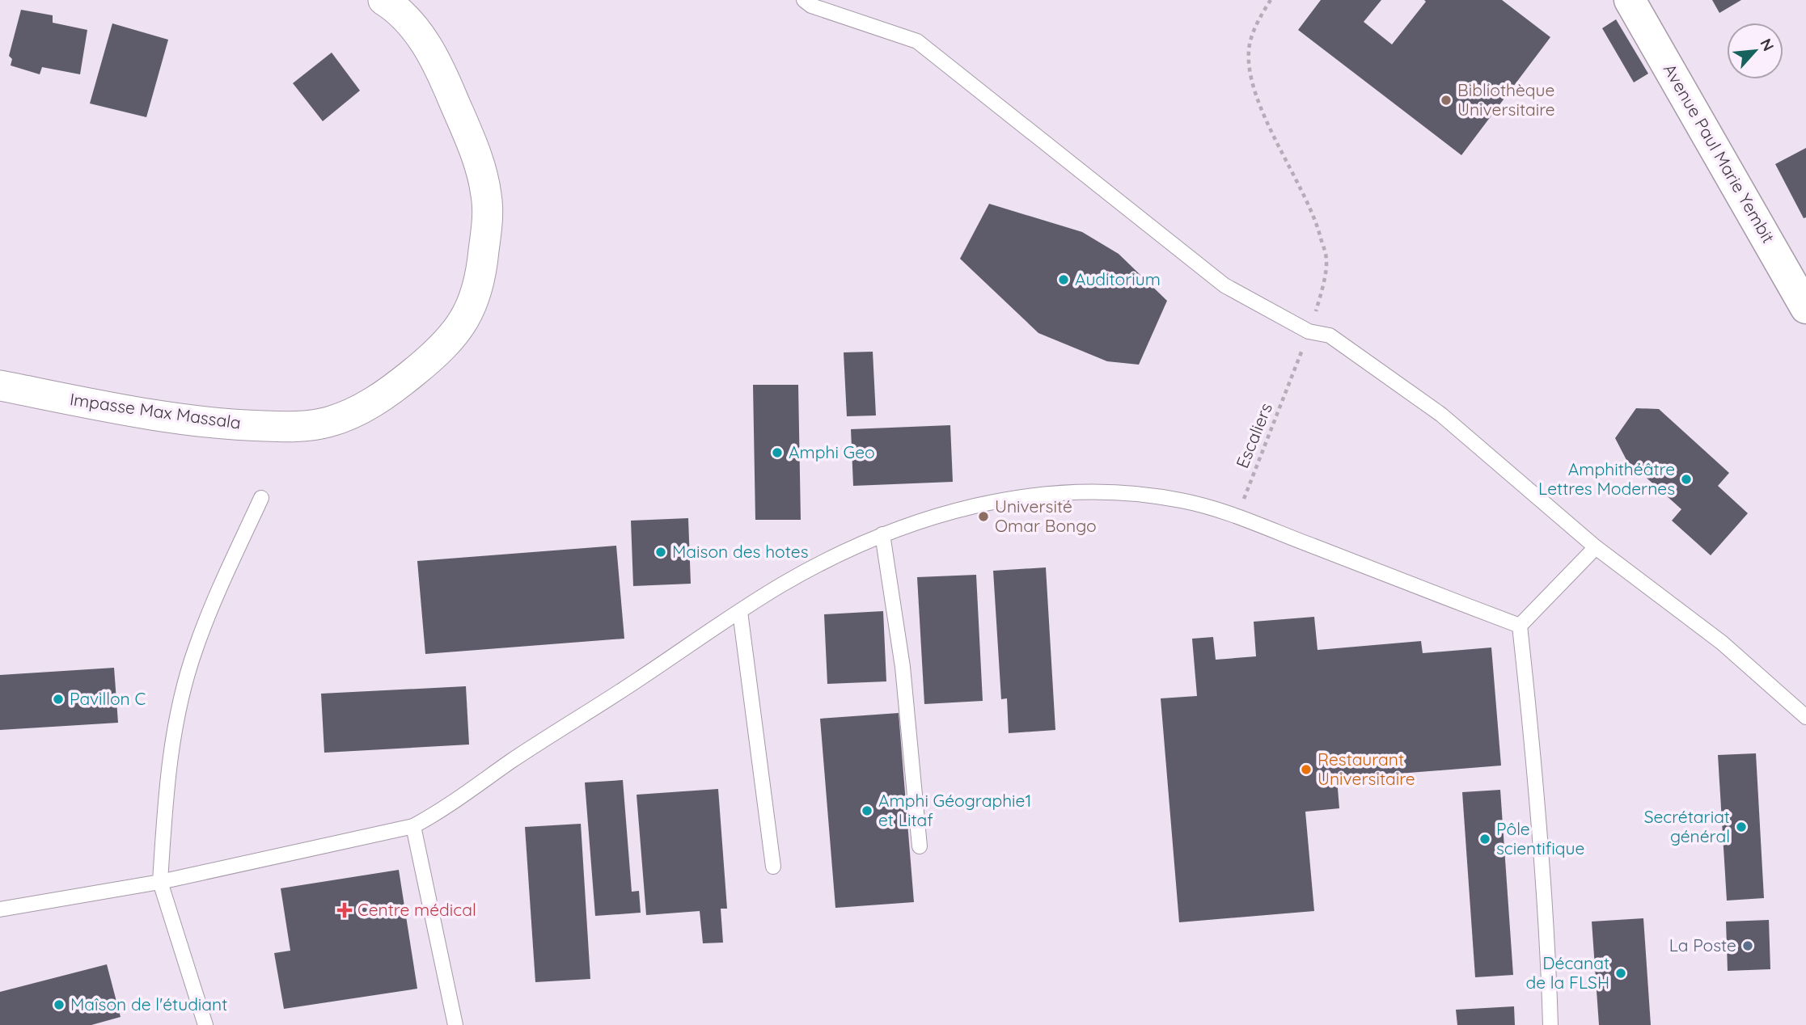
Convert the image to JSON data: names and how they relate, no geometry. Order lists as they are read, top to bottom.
{
  "streets": {
    "main road": ["Avenue Paul Marie Yembit"],
    "street": ["Impasse Max Massala"],
    "path": ["Escaliers"]
  },
  "places": {
    "other": [
      "Bibliothèque Universitaire",
      "Auditorium",
      "Amphi Geo",
      "Amphithéâtre Lettres Modernes",
      "Université Omar Bongo",
      "Maison des hotes",
      "Pavillon C",
      "Restaurant Universitaire",
      "Amphi Géographie1 et Litaf",
      "Secrétariat général",
      "Pôle scientifique",
      "La Poste",
      "Décanat de la FLSH",
      "Maîson de l'étudiant"
    ],
    "health": ["Centre médical"]
  },
  "north": "top right"
}
